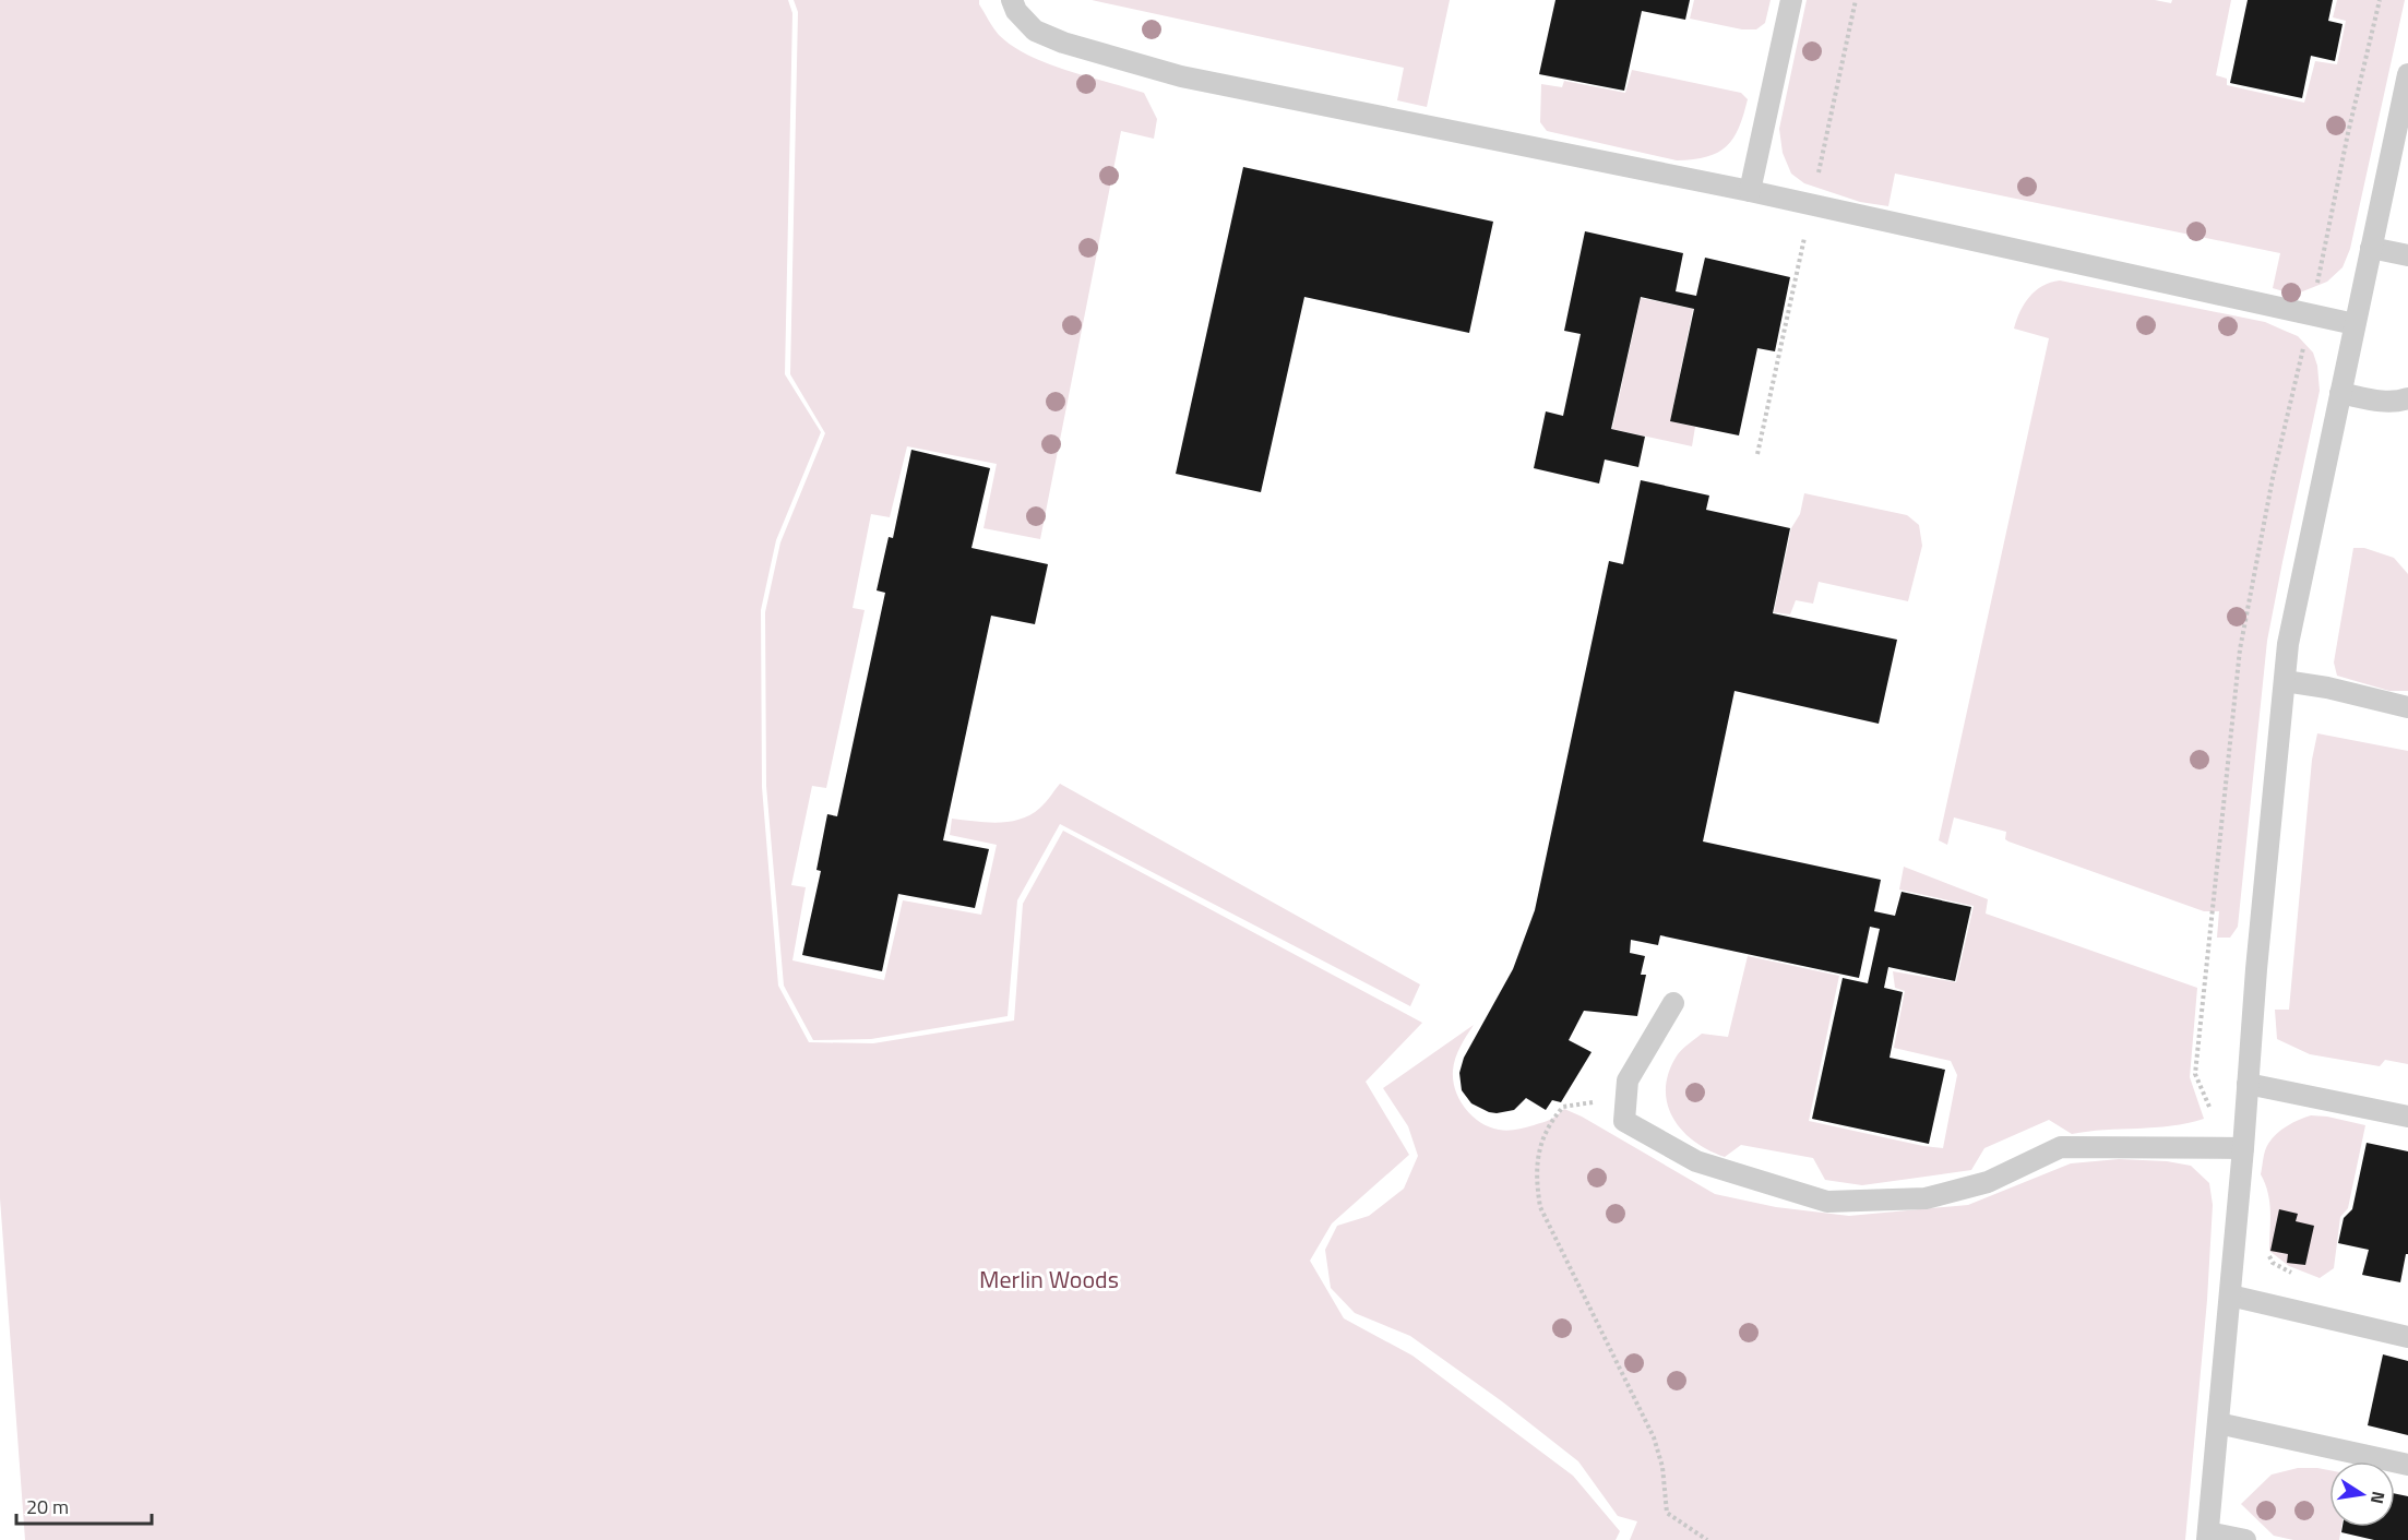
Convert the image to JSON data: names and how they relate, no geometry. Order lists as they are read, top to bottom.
{
  "parks": ["Merlin Woods"],
  "scale_bar": "20 m",
  "north": "right"
}
